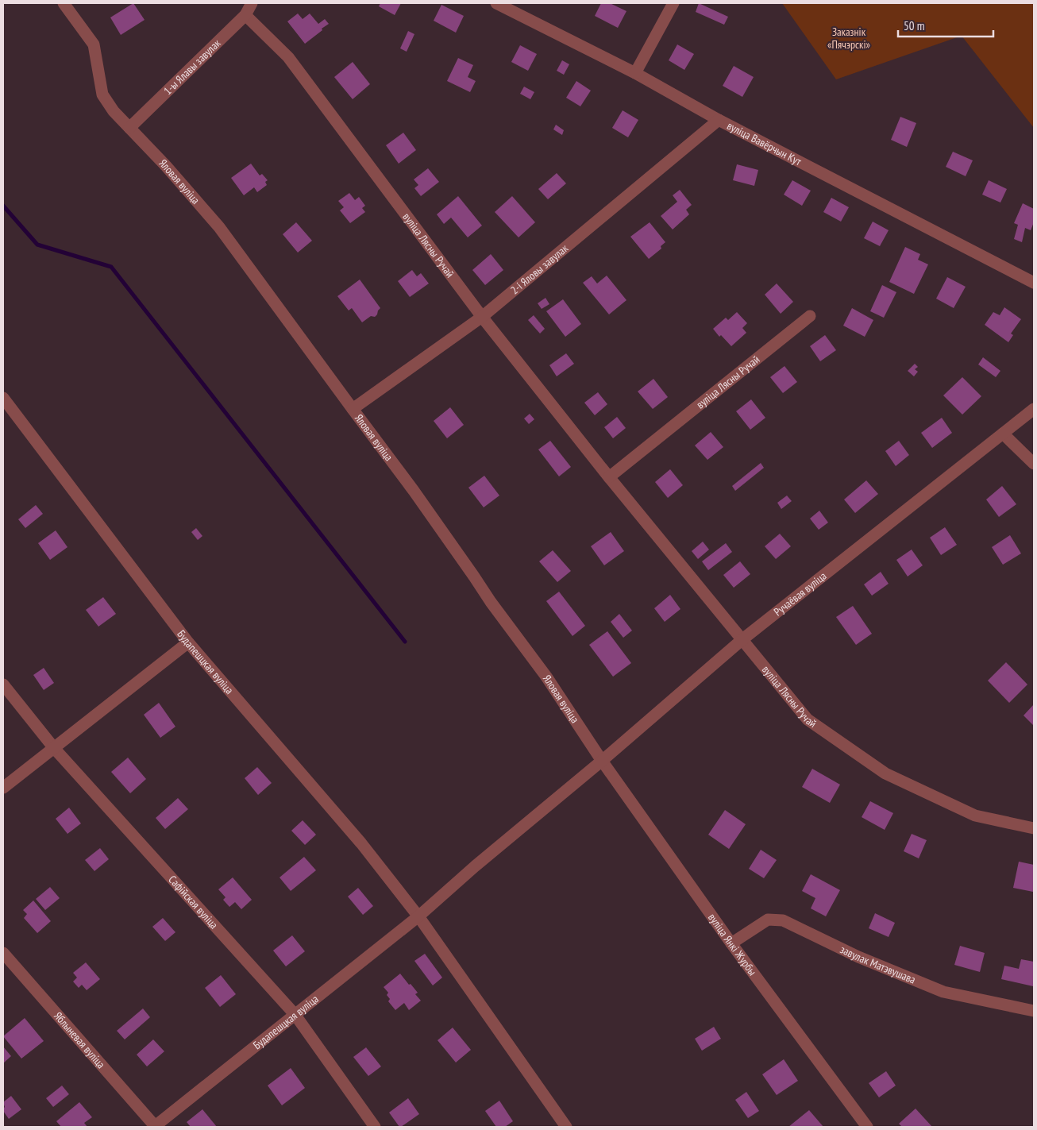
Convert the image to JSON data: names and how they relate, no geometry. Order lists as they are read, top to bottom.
{
  "streets": {
    "street": [
      "1-ы Ялавы завулак",
      "вуліца Вавёрчын Кут",
      "Яловая вуліца",
      "вуліца Лясны Ручай",
      "2-і Яловы завулак",
      "Ручаёвая вуліца",
      "Будапешцкая вуліца",
      "Сафійская вуліца",
      "вуліца Янкі Журбы",
      "завулак Матэвушава",
      "Яблыневая вуліца"
    ]
  },
  "crossings": [
    ["1-ы Ялавы завулак", "Яловая вуліца"],
    ["1-ы Ялавы завулак", "вуліца Лясны Ручай"],
    ["вуліца Вавёрчын Кут", "2-і Яловы завулак"],
    ["Яловая вуліца", "2-і Яловы завулак"],
    ["Яловая вуліца", "Ручаёвая вуліца"],
    ["Яловая вуліца", "вуліца Янкі Журбы"],
    ["вуліца Лясны Ручай", "2-і Яловы завулак"],
    ["вуліца Лясны Ручай", "Ручаёвая вуліца"],
    ["Ручаёвая вуліца", "Будапешцкая вуліца"],
    ["Ручаёвая вуліца", "вуліца Янкі Журбы"],
    ["Будапешцкая вуліца", "Сафійская вуліца"],
    ["Будапешцкая вуліца", "Яблыневая вуліца"],
    ["вуліца Янкі Журбы", "завулак Матэвушава"]
  ],
  "parks": ["Заказнік «Пячэрскі»"],
  "scale_bar": "50 m"
}
